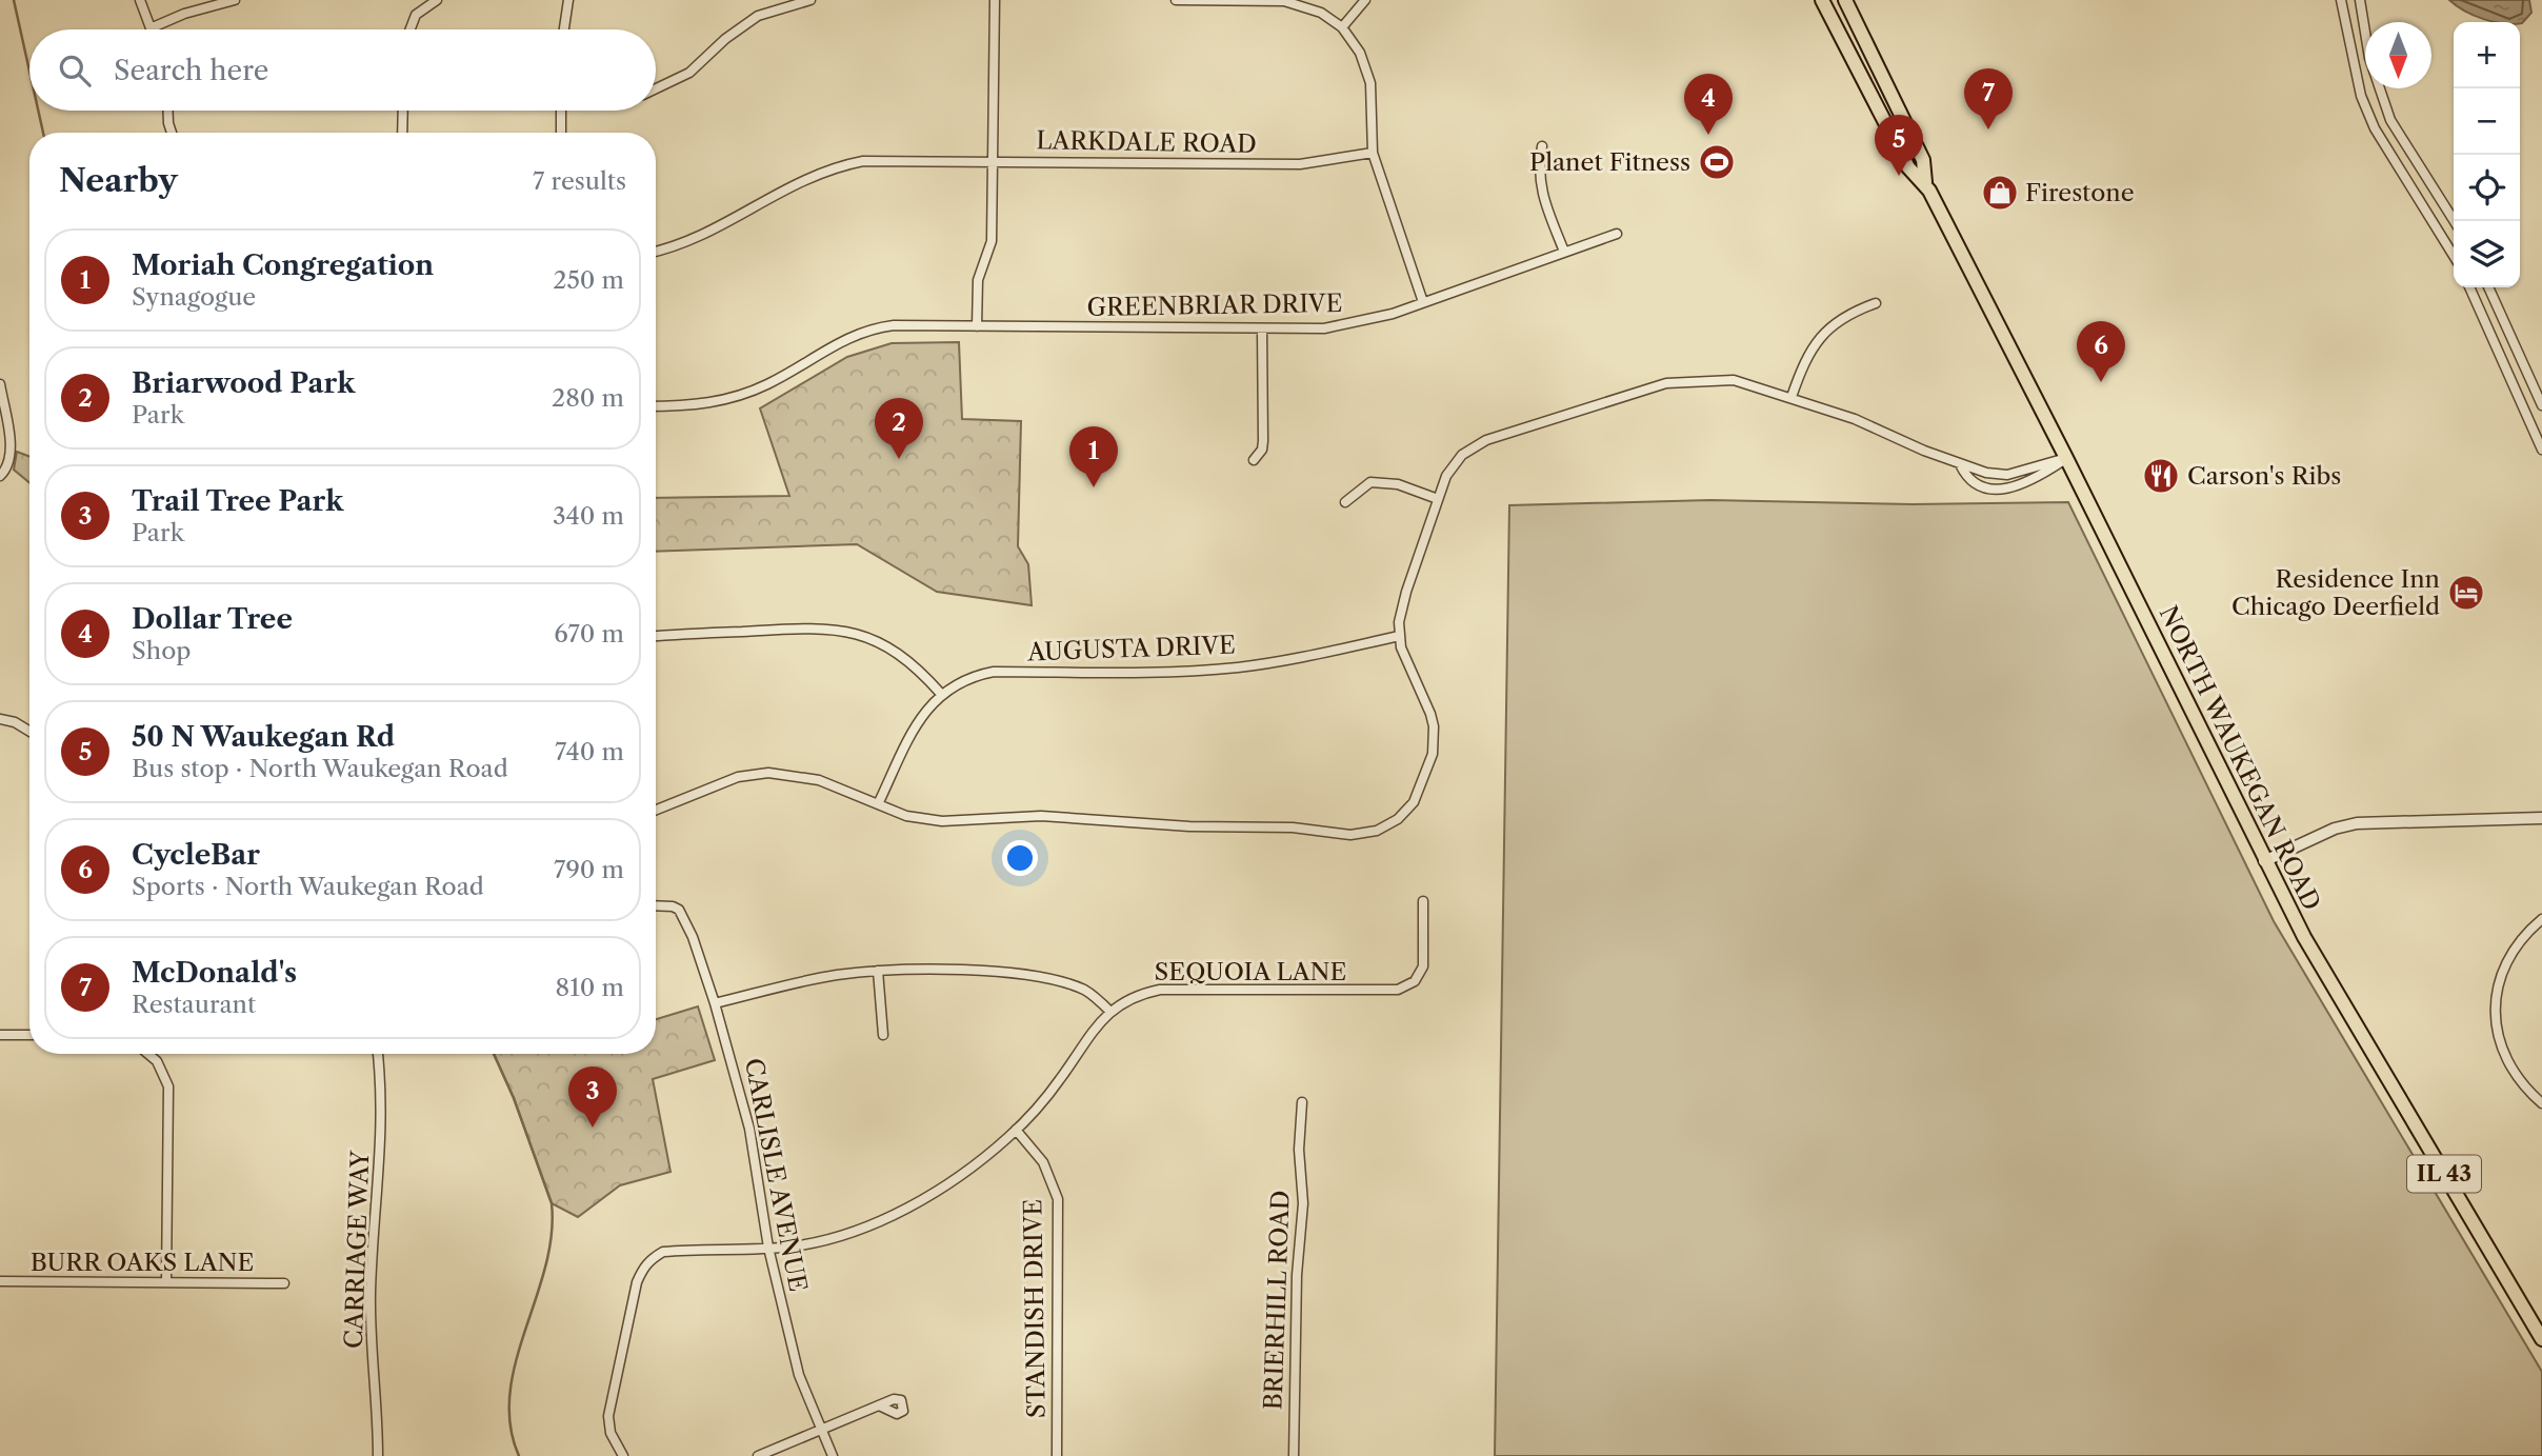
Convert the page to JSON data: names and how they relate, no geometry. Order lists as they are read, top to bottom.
{
  "streets": {
    "main road": ["NORTH WAUKEGAN ROAD", "IL 43"],
    "street": [
      "LARKDALE ROAD",
      "GREENBRIAR DRIVE",
      "AUGUSTA DRIVE",
      "SEQUOIA LANE",
      "CARLISLE AVENUE",
      "CARRIAGE WAY",
      "BURR OAKS LANE",
      "BRIERHILL ROAD",
      "STANDISH DRIVE"
    ]
  },
  "crossings": [
    ["SEQUOIA LANE", "CARLISLE AVENUE"],
    ["SEQUOIA LANE", "STANDISH DRIVE"]
  ],
  "places": {
    "sports": ["Planet Fitness"],
    "shop": ["Firestone"],
    "restaurant": ["Carson's Ribs"],
    "hotel": ["Residence Inn Chicago Deerfield"]
  },
  "north": "bottom",
  "page": {
    "map_buttons": ["+", "−"],
    "search": "Search here",
    "pins": [
      "7",
      "4",
      "5",
      "6",
      "2",
      "1",
      "3"
    ],
    "heading": ["Nearby", "7 results"],
    "list": [
      {
        "mark": "1",
        "name": "Moriah Congregation",
        "note": "Synagogue",
        "value": "250 m"
      },
      {
        "mark": "2",
        "name": "Briarwood Park",
        "note": "Park",
        "value": "280 m"
      },
      {
        "mark": "3",
        "name": "Trail Tree Park",
        "note": "Park",
        "value": "340 m"
      },
      {
        "mark": "4",
        "name": "Dollar Tree",
        "note": "Shop",
        "value": "670 m"
      },
      {
        "mark": "5",
        "name": "50 N Waukegan Rd",
        "note": "Bus stop · North Waukegan Road",
        "value": "740 m"
      },
      {
        "mark": "6",
        "name": "CycleBar",
        "note": "Sports · North Waukegan Road",
        "value": "790 m"
      },
      {
        "mark": "7",
        "name": "McDonald's",
        "note": "Restaurant",
        "value": "810 m"
      }
    ]
  }
}
